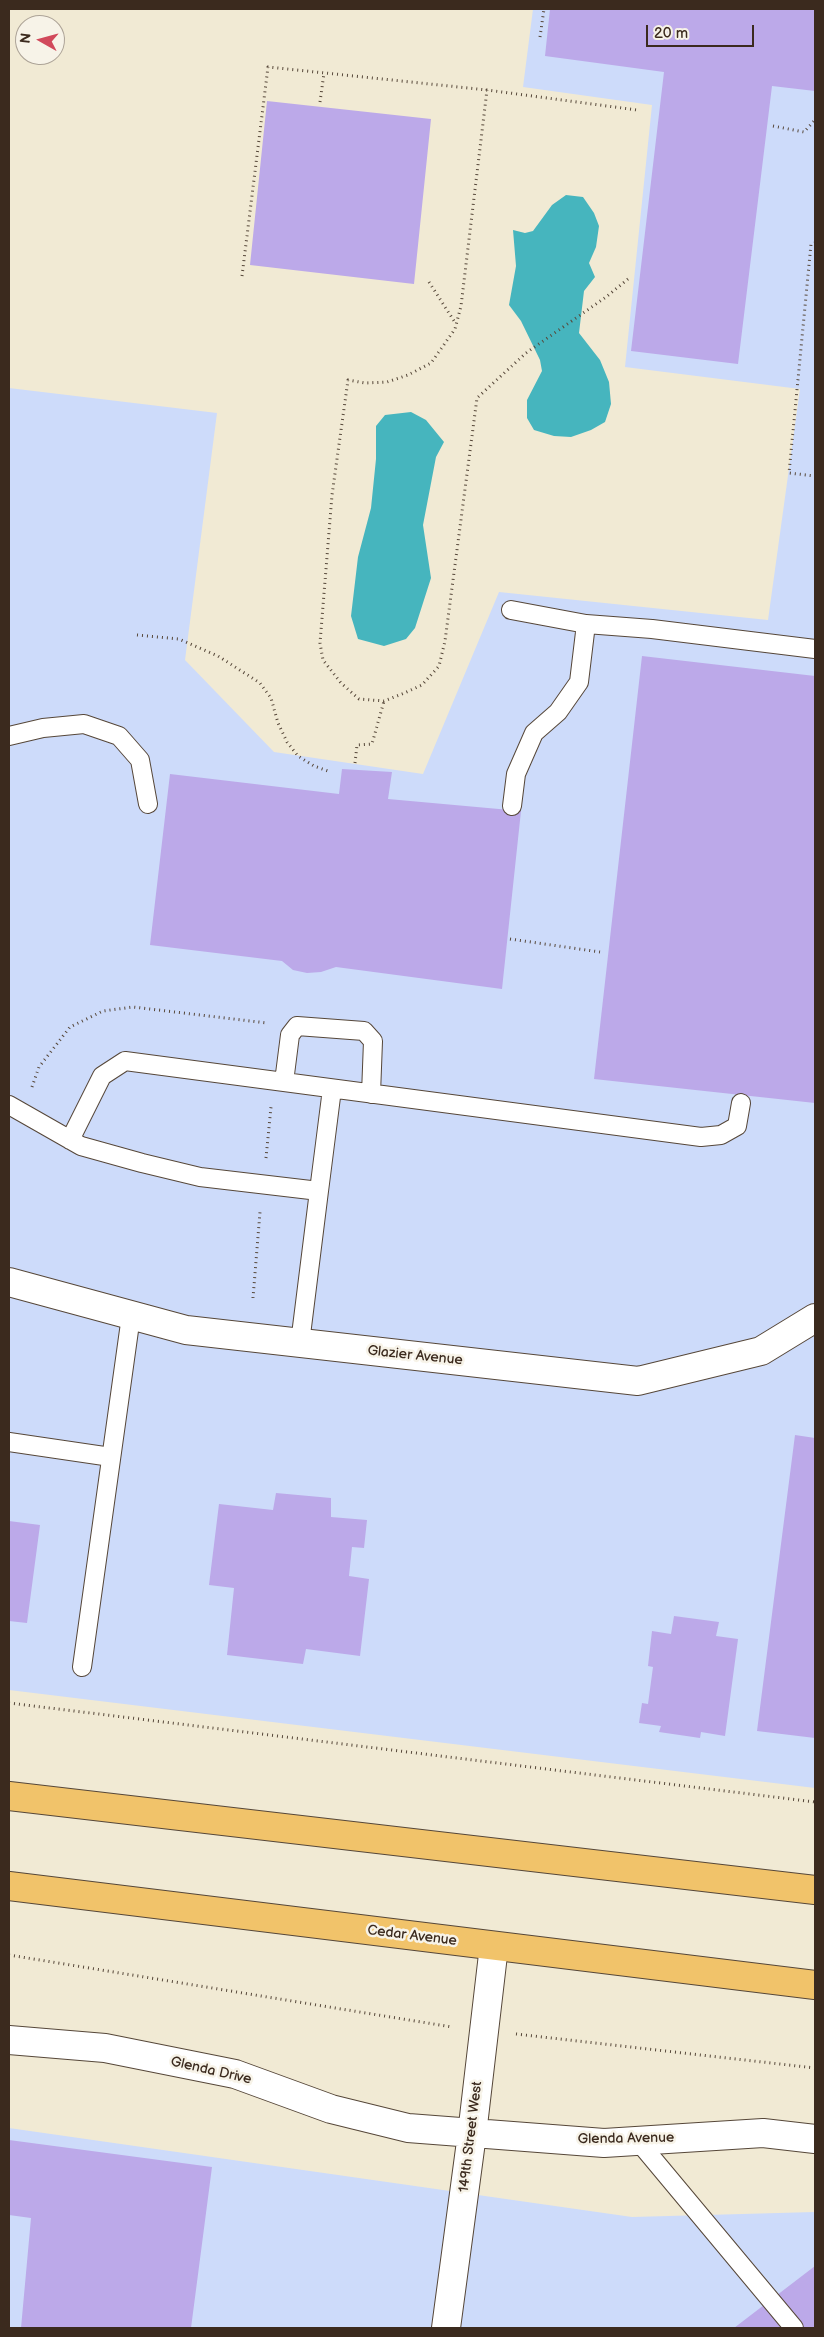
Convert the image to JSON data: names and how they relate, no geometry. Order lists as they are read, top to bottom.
{
  "streets": {
    "highway": ["Cedar Avenue"],
    "street": [
      "Glazier Avenue",
      "Glenda Drive",
      "149th Street West",
      "Glenda Avenue"
    ]
  },
  "crossings": [
    ["Cedar Avenue", "149th Street West"],
    ["Glenda Drive", "Glenda Avenue"],
    ["149th Street West", "Glenda Avenue"]
  ],
  "scale_bar": "20 m",
  "north": "left"
}
